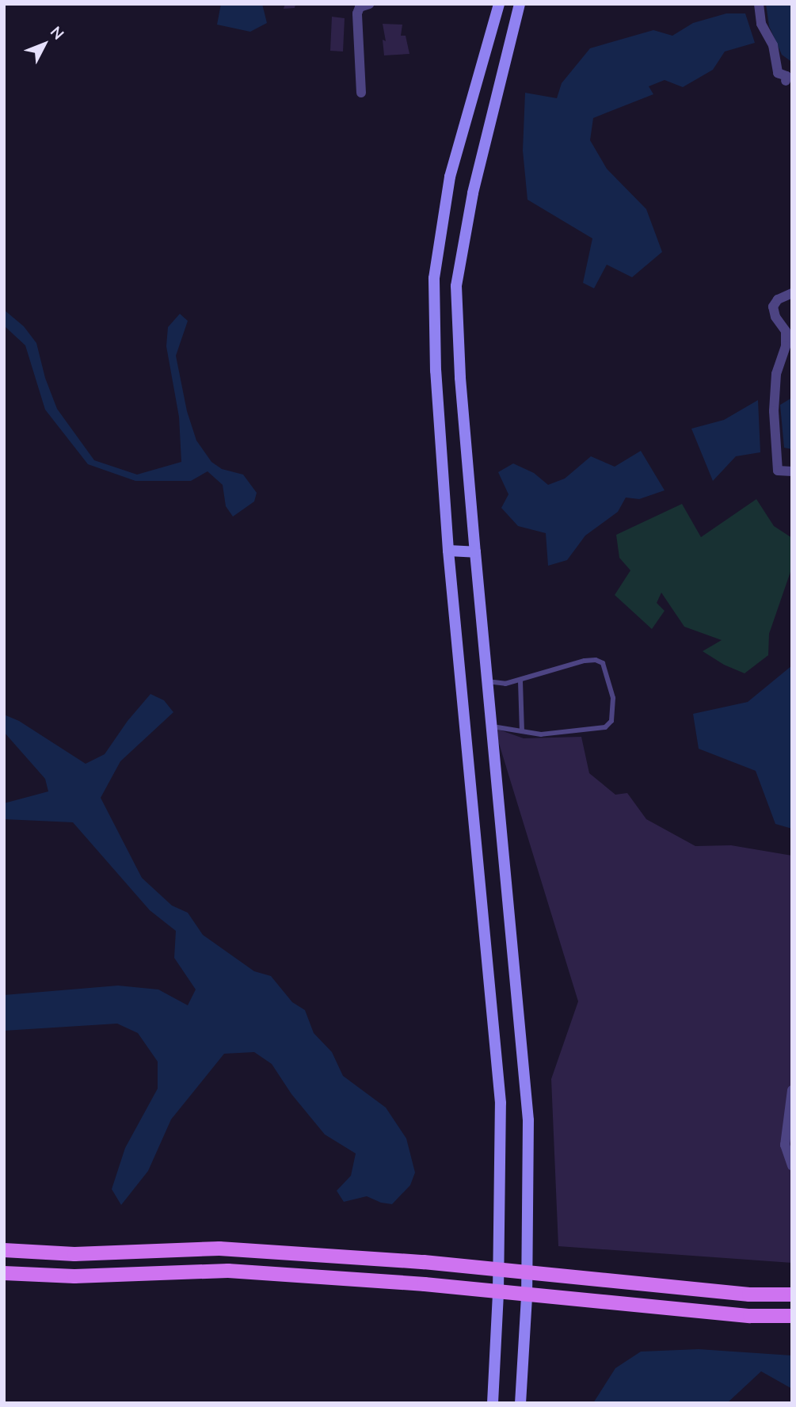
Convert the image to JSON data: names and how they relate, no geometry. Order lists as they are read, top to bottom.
{
  "north": "top right"
}
